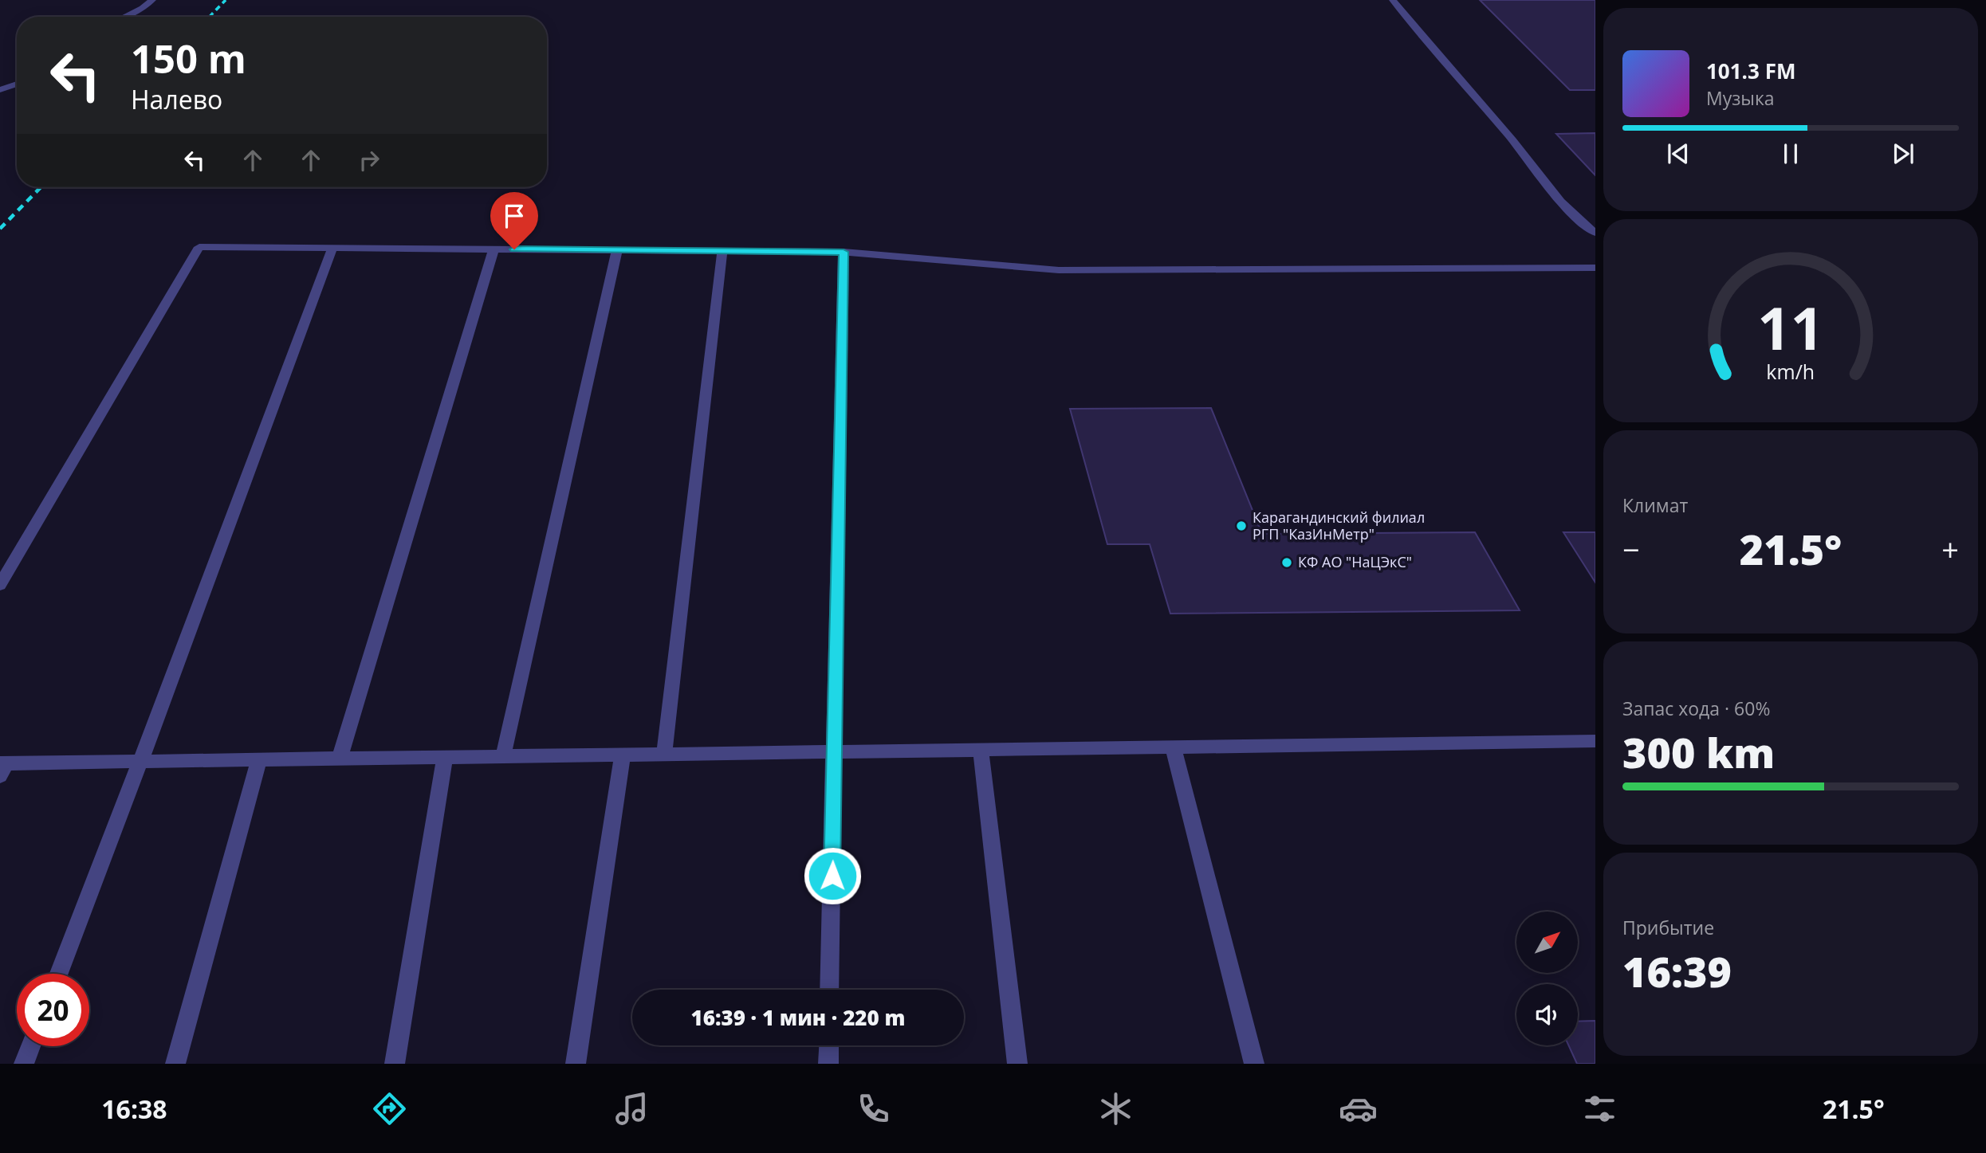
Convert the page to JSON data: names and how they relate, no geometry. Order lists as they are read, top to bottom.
{
  "places": ["Карагандинский филиал РГП \"КазИнМетр\"", "КФ АО \"НаЦЭкС\""],
  "north": "top right",
  "page": {
    "turn": ["150 m", "Налево"],
    "song": ["101.3 FM", "Музыка"],
    "tile": [
      "Климат",
      ["Запас хода · 60%", "300 km"],
      ["Прибытие", "16:39"]
    ],
    "heat": ["−", "21.5°", "+"],
    "limit": "20",
    "trip": "16:39 · 1 мин · 220 m",
    "tabs": ["16:38", "21.5°"],
    "gauge": ["11", "km/h"]
  }
}
